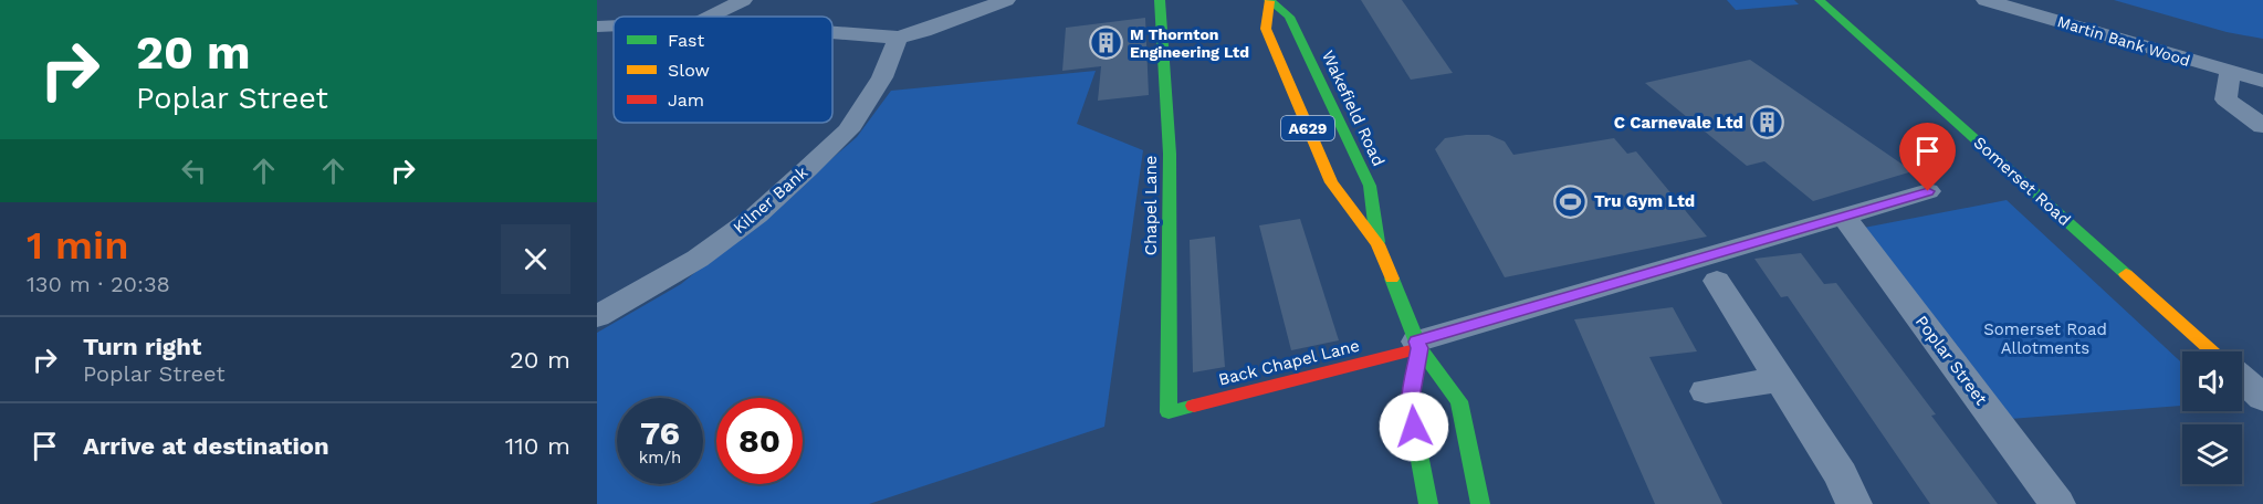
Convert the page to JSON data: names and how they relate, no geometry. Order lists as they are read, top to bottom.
{
  "streets": {
    "main road": [
      "Wakefield Road",
      "A629",
      "Somerset Road",
      "Chapel Lane",
      "Back Chapel Lane"
    ],
    "street": ["Martin Bank Wood", "Kilner Bank", "Poplar Street"]
  },
  "crossings": [
    ["Wakefield Road", "Back Chapel Lane"],
    ["Chapel Lane", "Back Chapel Lane"]
  ],
  "parks": ["Somerset Road Allotments"],
  "places": {
    "building": ["M Thornton Engineering Ltd", "C Carnevale Ltd"],
    "sports": ["Tru Gym Ltd"]
  },
  "legend": ["Fast", "Slow", "Jam"],
  "page": {
    "turn": ["20 m", "Poplar Street"],
    "heading": ["1 min", "130 m · 20:38"],
    "list": [
      {
        "name": "Turn right",
        "note": "Poplar Street",
        "value": "20 m"
      },
      {
        "name": "Arrive at destination",
        "value": "110 m"
      }
    ],
    "speed": "76 km/h",
    "limit": "80"
  }
}
